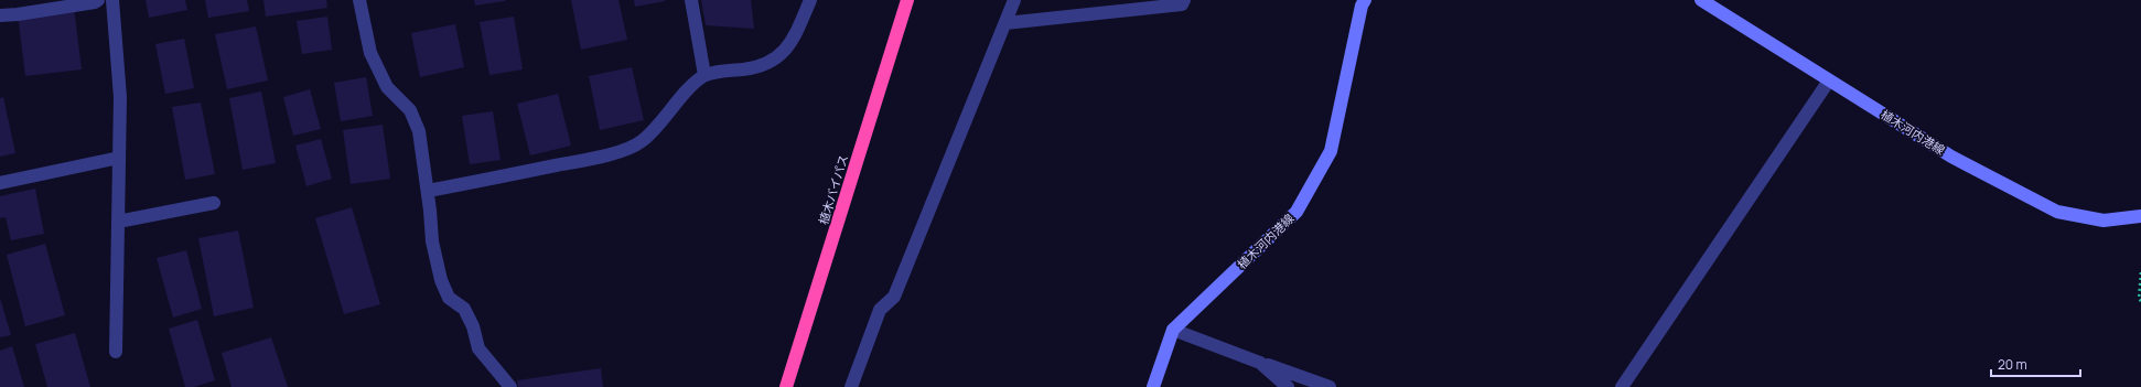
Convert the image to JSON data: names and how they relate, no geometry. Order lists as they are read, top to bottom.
{
  "streets": {
    "highway": ["植木バイパス"],
    "main road": ["植木河内港線"]
  },
  "scale_bar": "20 m"
}
